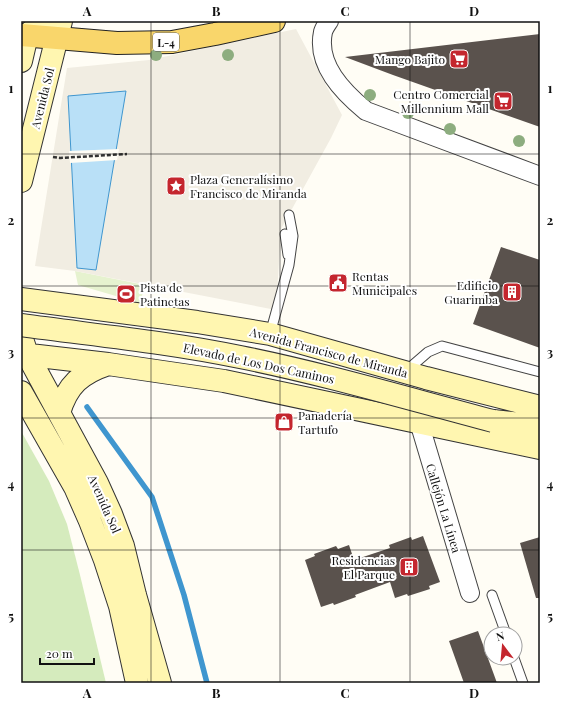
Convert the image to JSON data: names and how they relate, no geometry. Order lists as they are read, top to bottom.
{
  "streets": {
    "main road": [
      "L-4",
      "Avenida Sol",
      "Avenida Francisco de Miranda",
      "Elevado de Los Dos Caminos"
    ],
    "street": ["Callejón La Línea"]
  },
  "crossings": [
    ["L-4", "Avenida Sol"]
  ],
  "places": {
    "supermarket": ["Mango Bajito", "Centro Comercial Millennium Mall"],
    "place": ["Plaza Generalísimo Francisco de Miranda"],
    "public building": ["Rentas Municipales"],
    "building": ["Edificio Guarimba", "Residencias El Parque"],
    "sports": ["Pista de Patinetas"],
    "shop": ["Panadería Tartufo"]
  },
  "scale_bar": "20 m",
  "north": "top",
  "grid": {
    "columns": [
      "A",
      "B",
      "C",
      "D"
    ],
    "rows": [
      "1",
      "2",
      "3",
      "4",
      "5"
    ]
  }
}
